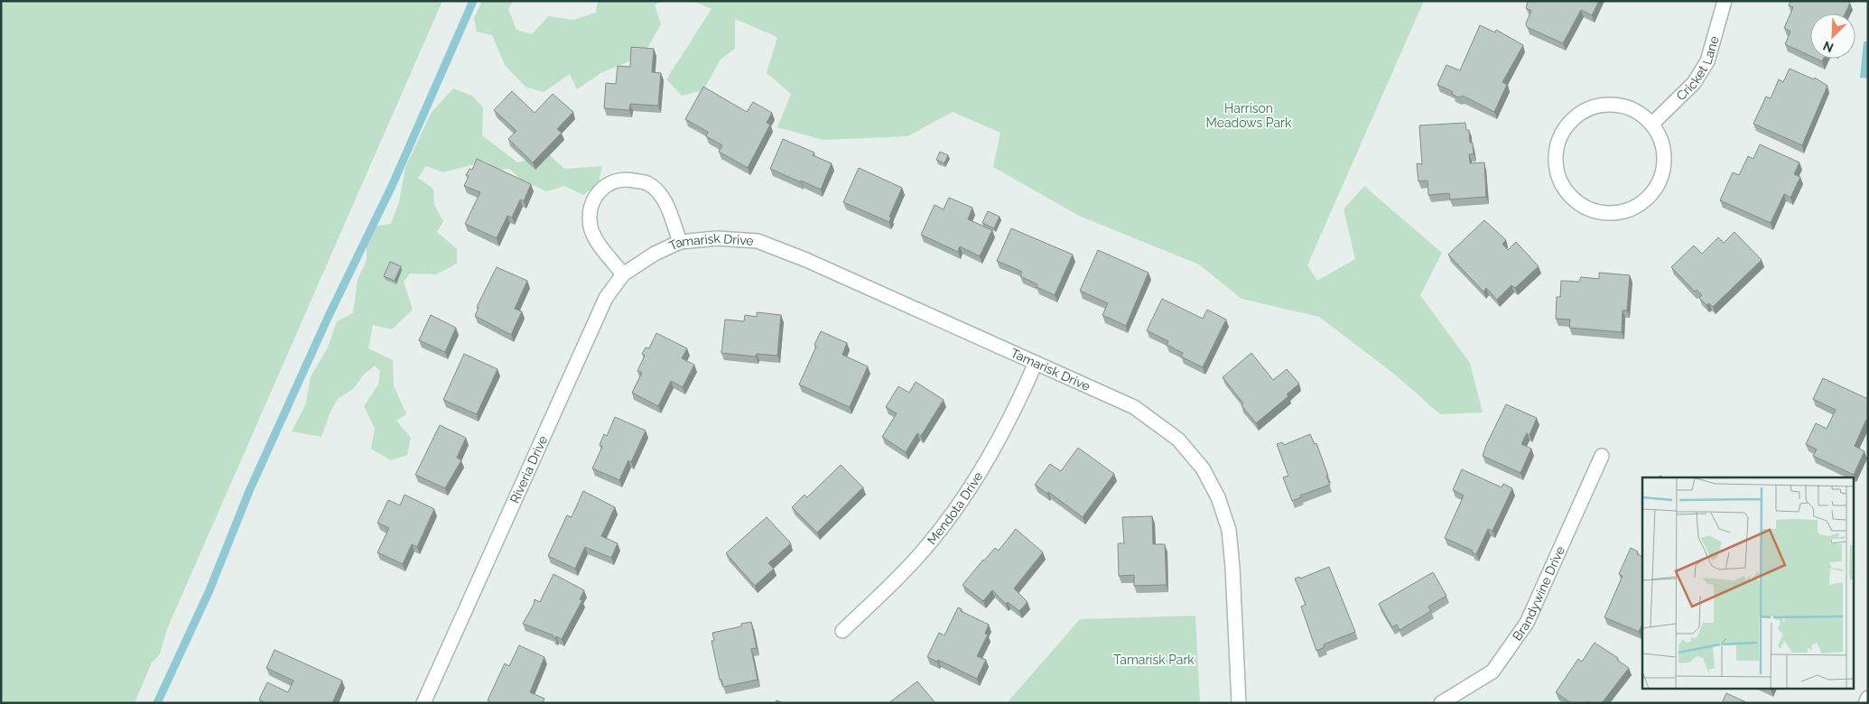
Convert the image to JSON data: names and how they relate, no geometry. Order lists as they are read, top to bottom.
{
  "streets": {
    "street": [
      "Cricket Lane",
      "Tamarisk Drive",
      "Riveria Drive",
      "Mendota Drive",
      "Brandywine Drive"
    ]
  },
  "crossings": [
    ["Tamarisk Drive", "Riveria Drive"],
    ["Tamarisk Drive", "Mendota Drive"]
  ],
  "parks": ["Harrison Meadows Park", "Tamarisk Park"],
  "north": "bottom left"
}
